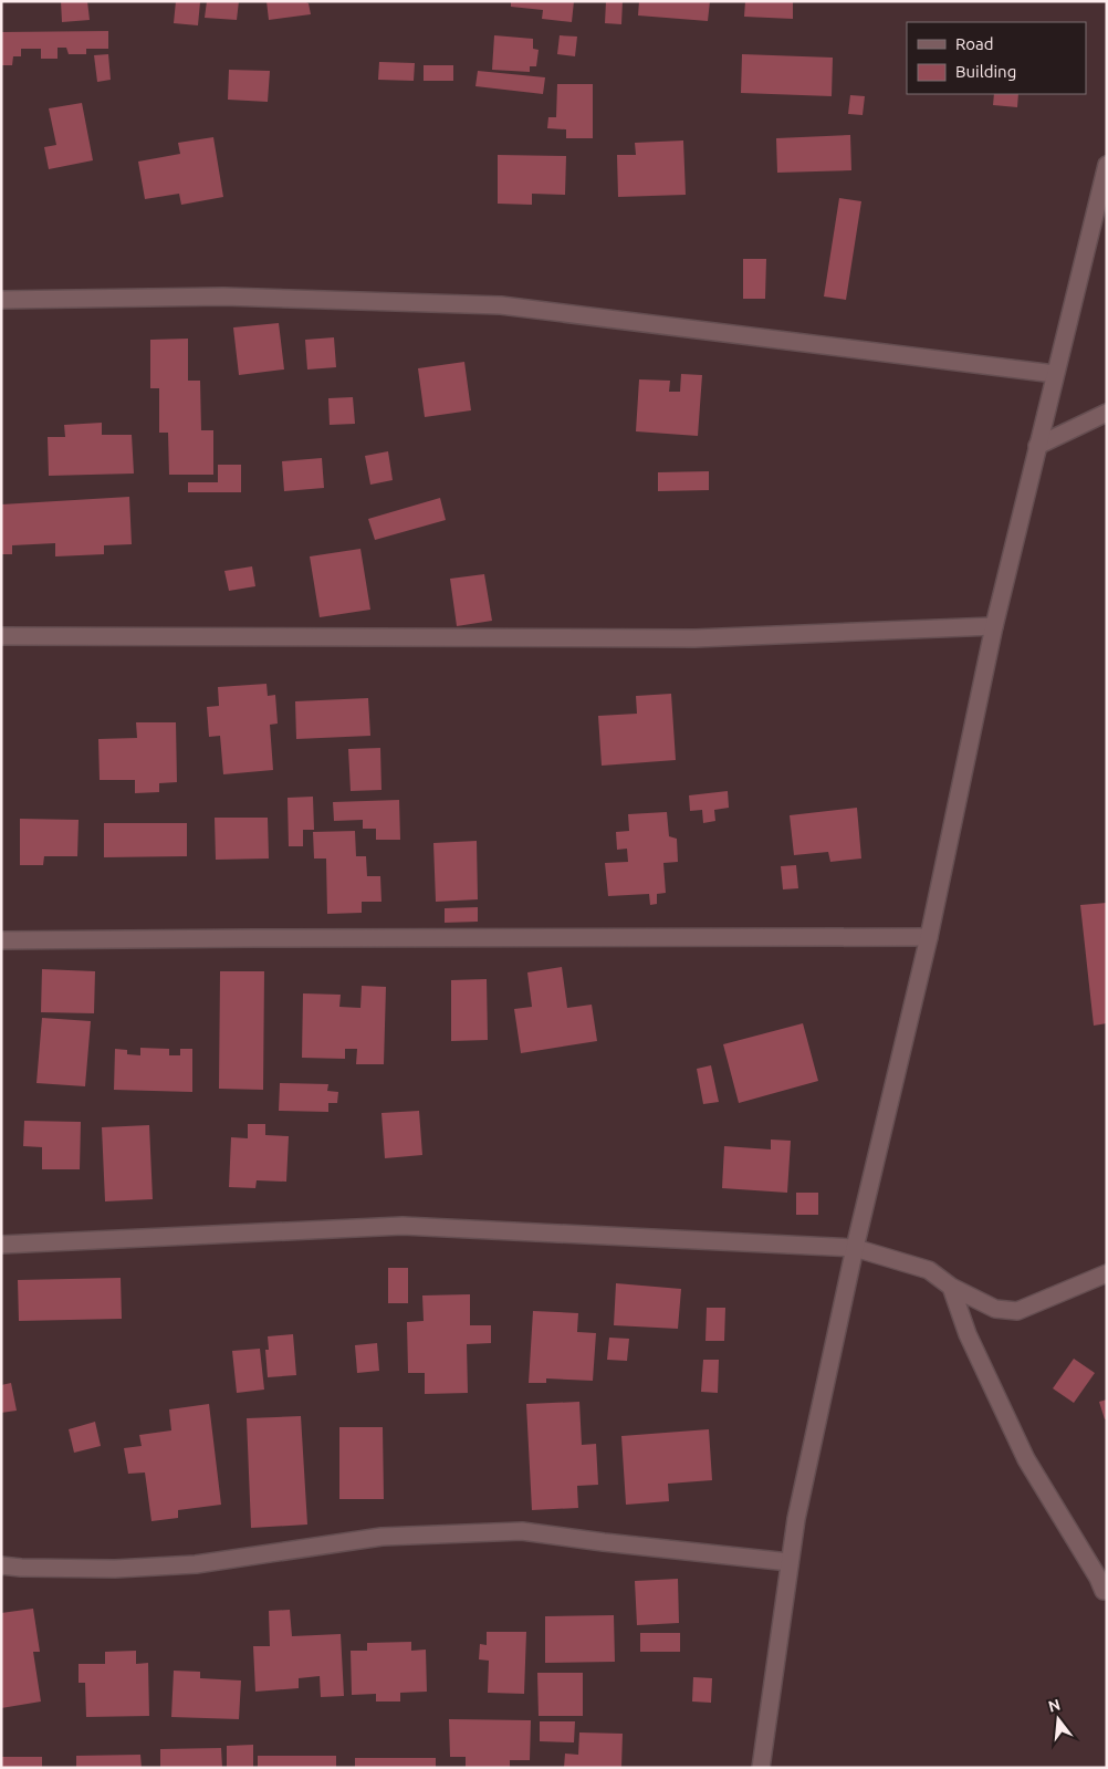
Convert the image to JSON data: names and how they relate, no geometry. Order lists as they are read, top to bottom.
{
  "legend": ["Road", "Building"],
  "north": "top"
}
